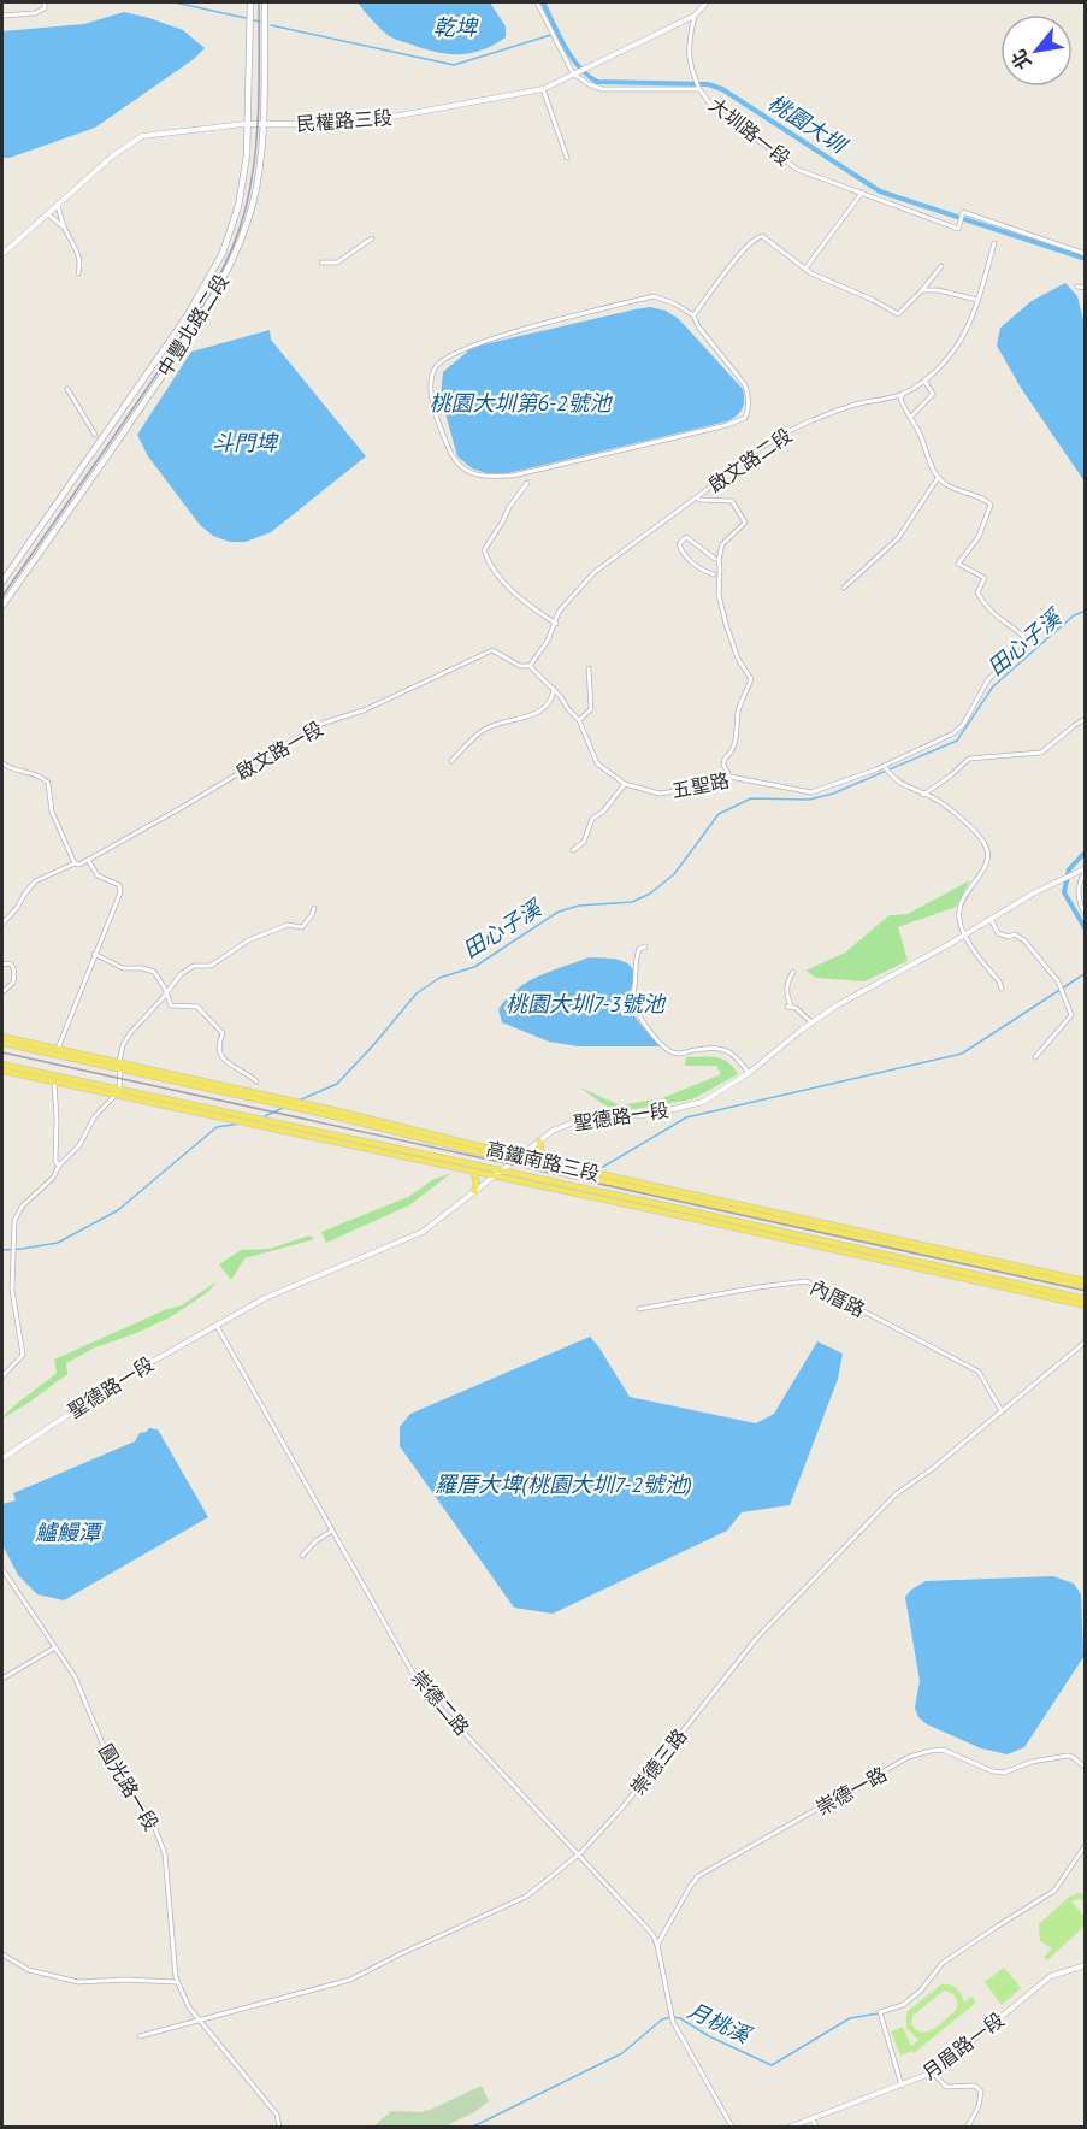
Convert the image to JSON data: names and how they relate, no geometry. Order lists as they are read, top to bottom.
{
  "streets": {
    "main road": ["中豐北路二段", "高鐵南路三段"],
    "street": [
      "民權路三段",
      "大圳路一段",
      "啟文路二段",
      "啟文路一段",
      "五聖路",
      "聖德路一段",
      "內厝路",
      "崇德二路",
      "崇德三路",
      "圓光路一段",
      "崇德一路",
      "月眉路一段"
    ]
  },
  "crossings": [
    ["民權路三段", "大圳路一段"],
    ["民權路三段", "中豐北路二段"],
    ["啟文路二段", "啟文路一段"],
    ["啟文路二段", "五聖路"],
    ["啟文路一段", "五聖路"],
    ["聖德路一段", "高鐵南路三段"],
    ["聖德路一段", "崇德二路"],
    ["內厝路", "崇德三路"],
    ["崇德二路", "崇德三路"],
    ["崇德二路", "崇德一路"],
    ["崇德三路", "圓光路一段"]
  ],
  "water": [
    "乾埤",
    "桃園大圳",
    "桃園大圳第6-2號池",
    "斗門埤",
    "田心子溪",
    "桃園大圳7-3號池",
    "羅厝大埤(桃園大圳7-2號池)",
    "鱸鰻潭",
    "月桃溪"
  ],
  "north": "bottom left"
}
